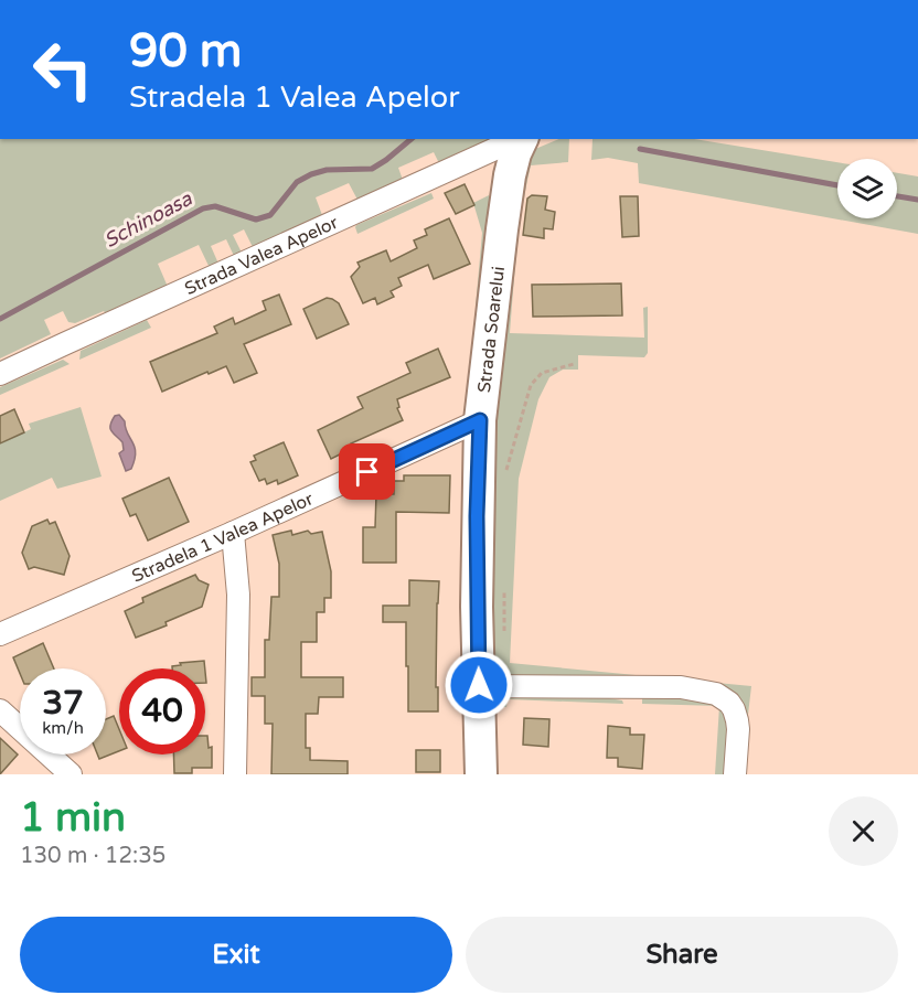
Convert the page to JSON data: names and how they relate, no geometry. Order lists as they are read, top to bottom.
{
  "streets": {
    "street": ["Strada Valea Apelor", "Strada Soarelui", "Stradela 1 Valea Apelor"]
  },
  "crossings": [
    ["Strada Soarelui", "Stradela 1 Valea Apelor"]
  ],
  "water": ["Schinoasa"],
  "page": {
    "turn": ["90 m", "Stradela 1 Valea Apelor"],
    "speed": "37 km/h",
    "limit": "40",
    "heading": ["1 min", "130 m · 12:35"],
    "buttons": ["Exit", "Share"]
  }
}
